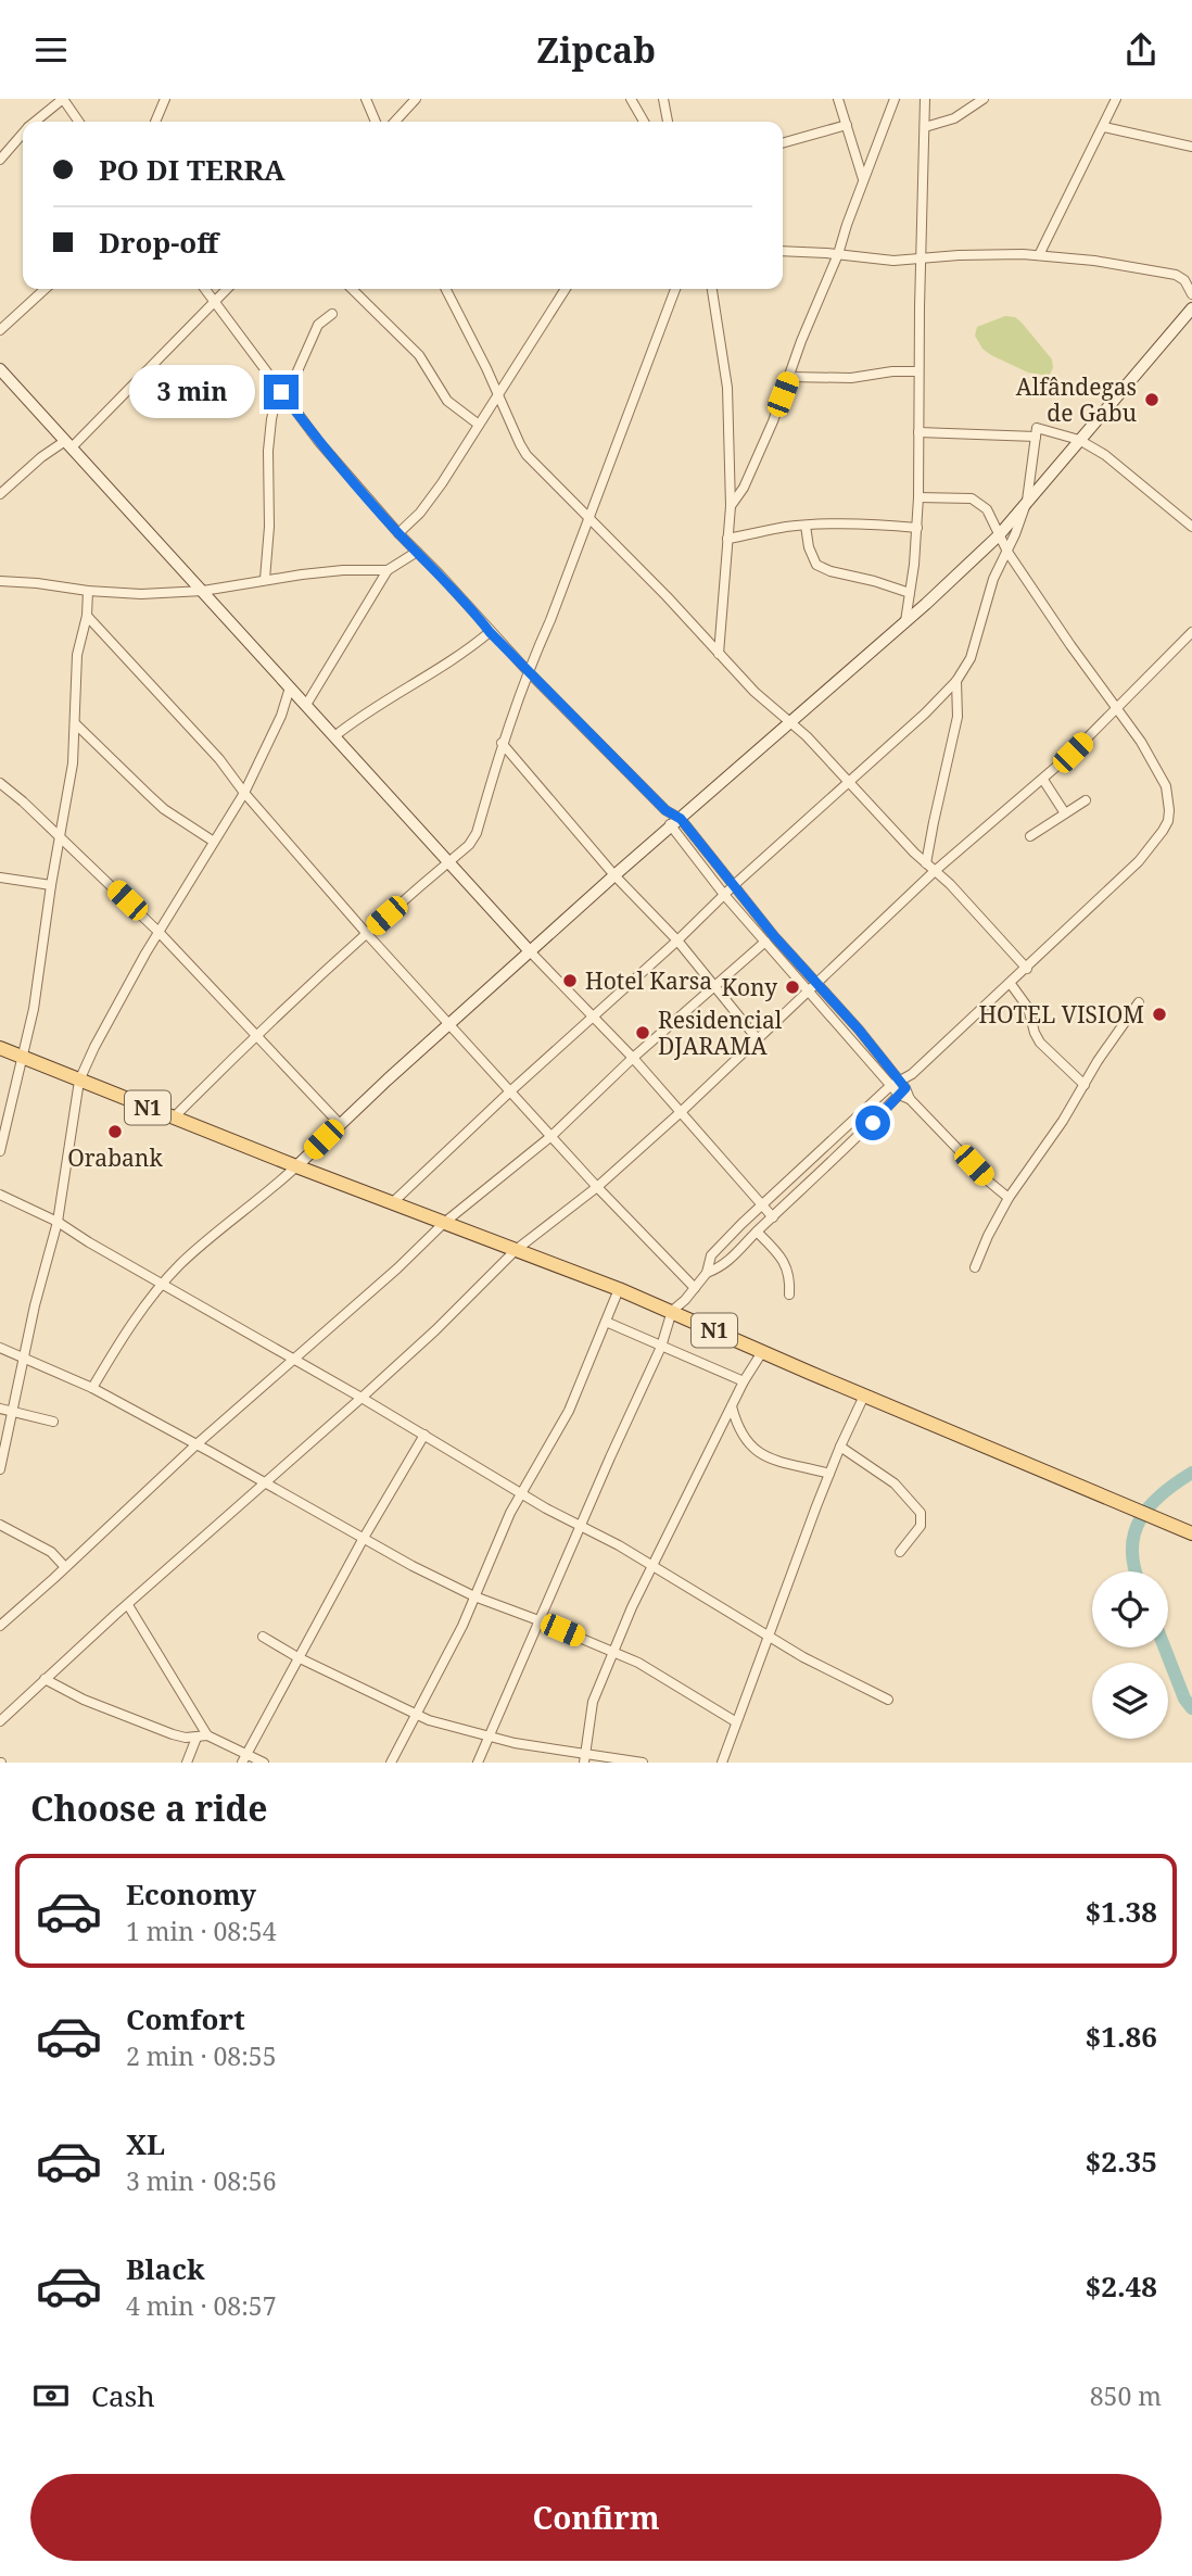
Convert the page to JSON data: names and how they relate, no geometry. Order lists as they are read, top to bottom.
{
  "streets": {
    "main road": ["N1"]
  },
  "places": [
    "Alfândegas de Gabu",
    "Hotel Karsa",
    "Kony",
    "HOTEL VISIOM",
    "Residencial DJARAMA",
    "Orabank"
  ],
  "page": {
    "header": "Zipcab",
    "banner": ["PO DI TERRA", "Drop-off"],
    "bubble": "3 min",
    "heading": "Choose a ride",
    "list": [
      {
        "name": "Economy",
        "note": "1 min · 08:54",
        "value": "$1.38"
      },
      {
        "name": "Comfort",
        "note": "2 min · 08:55",
        "value": "$1.86"
      },
      {
        "name": "XL",
        "note": "3 min · 08:56",
        "value": "$2.35"
      },
      {
        "name": "Black",
        "note": "4 min · 08:57",
        "value": "$2.48"
      }
    ],
    "pay": ["Cash", "850 m"],
    "buttons": "Confirm"
  }
}
